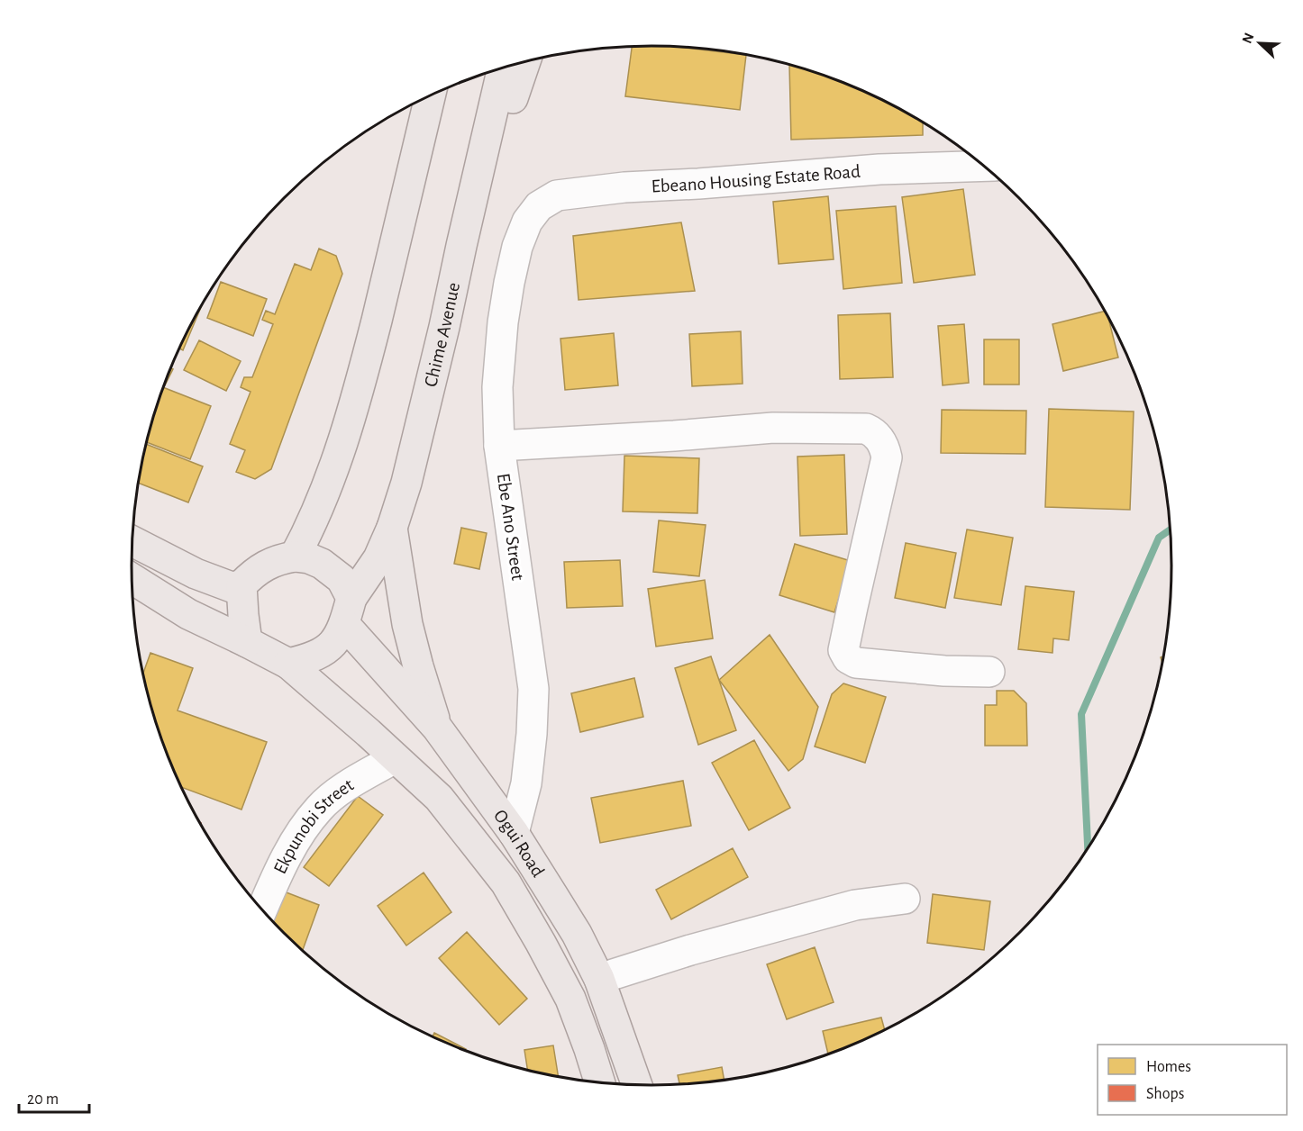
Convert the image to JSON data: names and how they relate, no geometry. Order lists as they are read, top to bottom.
{
  "streets": {
    "main road": ["Chime Avenue", "Ogui Road"],
    "street": ["Ebeano Housing Estate Road", "Ebe Ano Street", "Ekpunobi Street"]
  },
  "crossings": [
    ["Ebeano Housing Estate Road", "Ebe Ano Street"],
    ["Chime Avenue", "Ogui Road"],
    ["Ebe Ano Street", "Ogui Road"],
    ["Ekpunobi Street", "Ogui Road"]
  ],
  "legend": ["Homes", "Shops"],
  "scale_bar": "20 m",
  "north": "top left"
}
